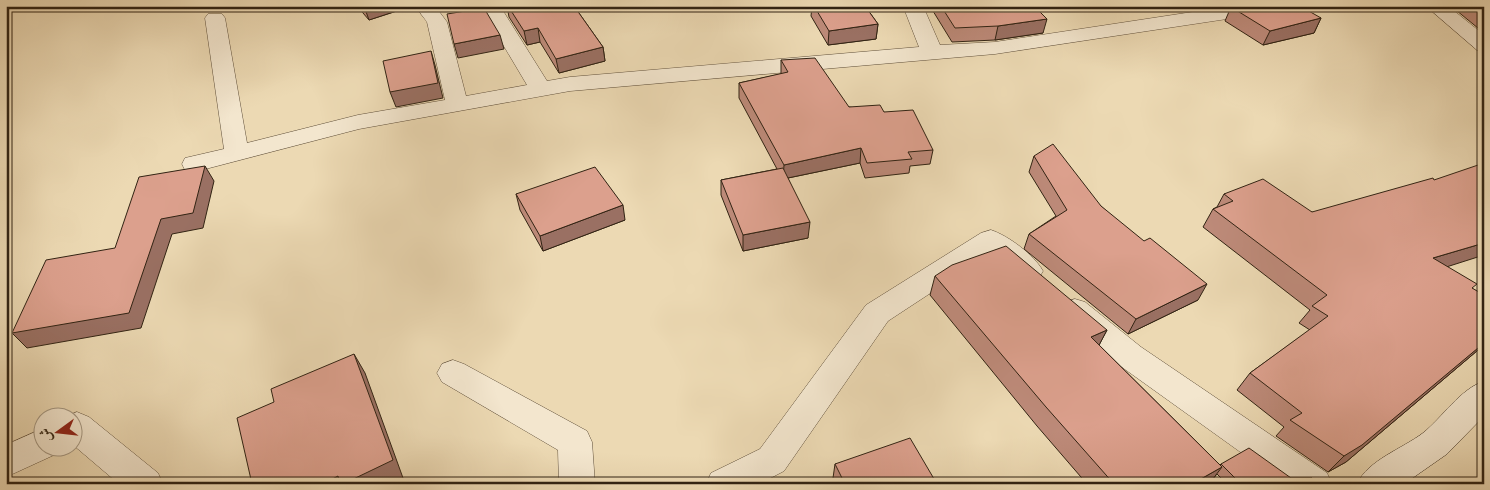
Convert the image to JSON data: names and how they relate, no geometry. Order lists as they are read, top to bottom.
{
  "north": "left"
}
